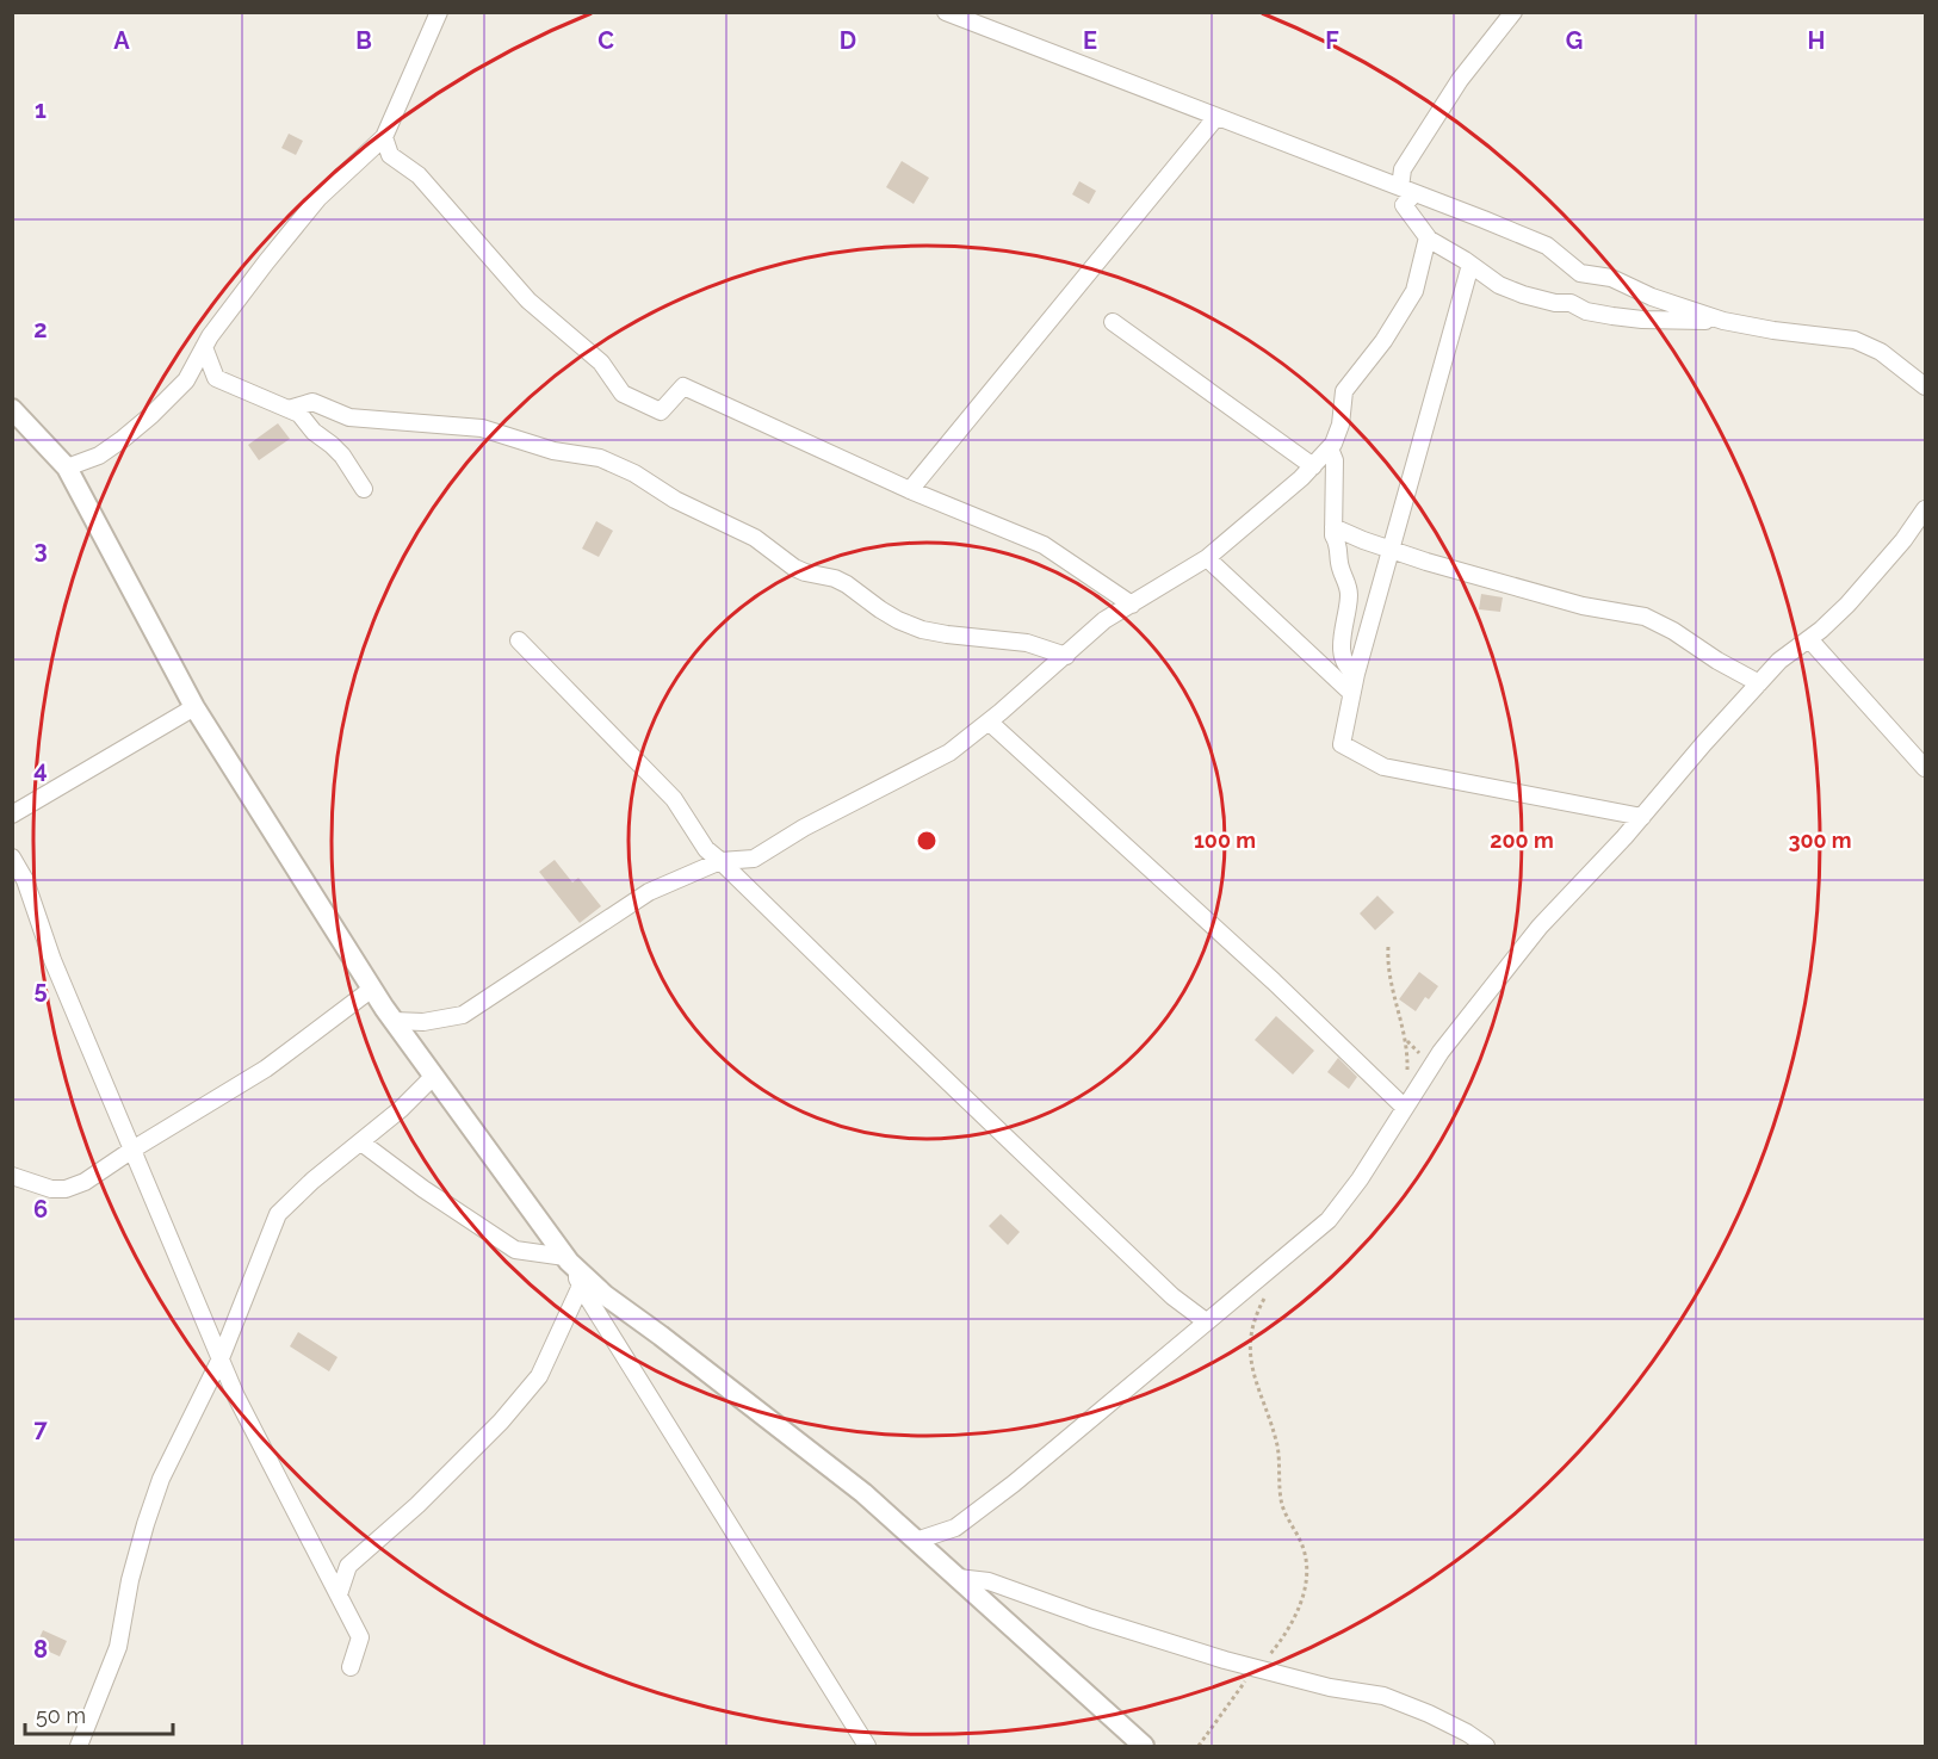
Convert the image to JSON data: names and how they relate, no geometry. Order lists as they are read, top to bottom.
{
  "scale_bar": "50 m",
  "grid": {
    "columns": [
      "A",
      "B",
      "C",
      "D",
      "E",
      "F",
      "G",
      "H"
    ],
    "rows": [
      "1",
      "2",
      "3",
      "4",
      "5",
      "6",
      "7",
      "8"
    ]
  },
  "rings": ["100 m", "200 m", "300 m"]
}
